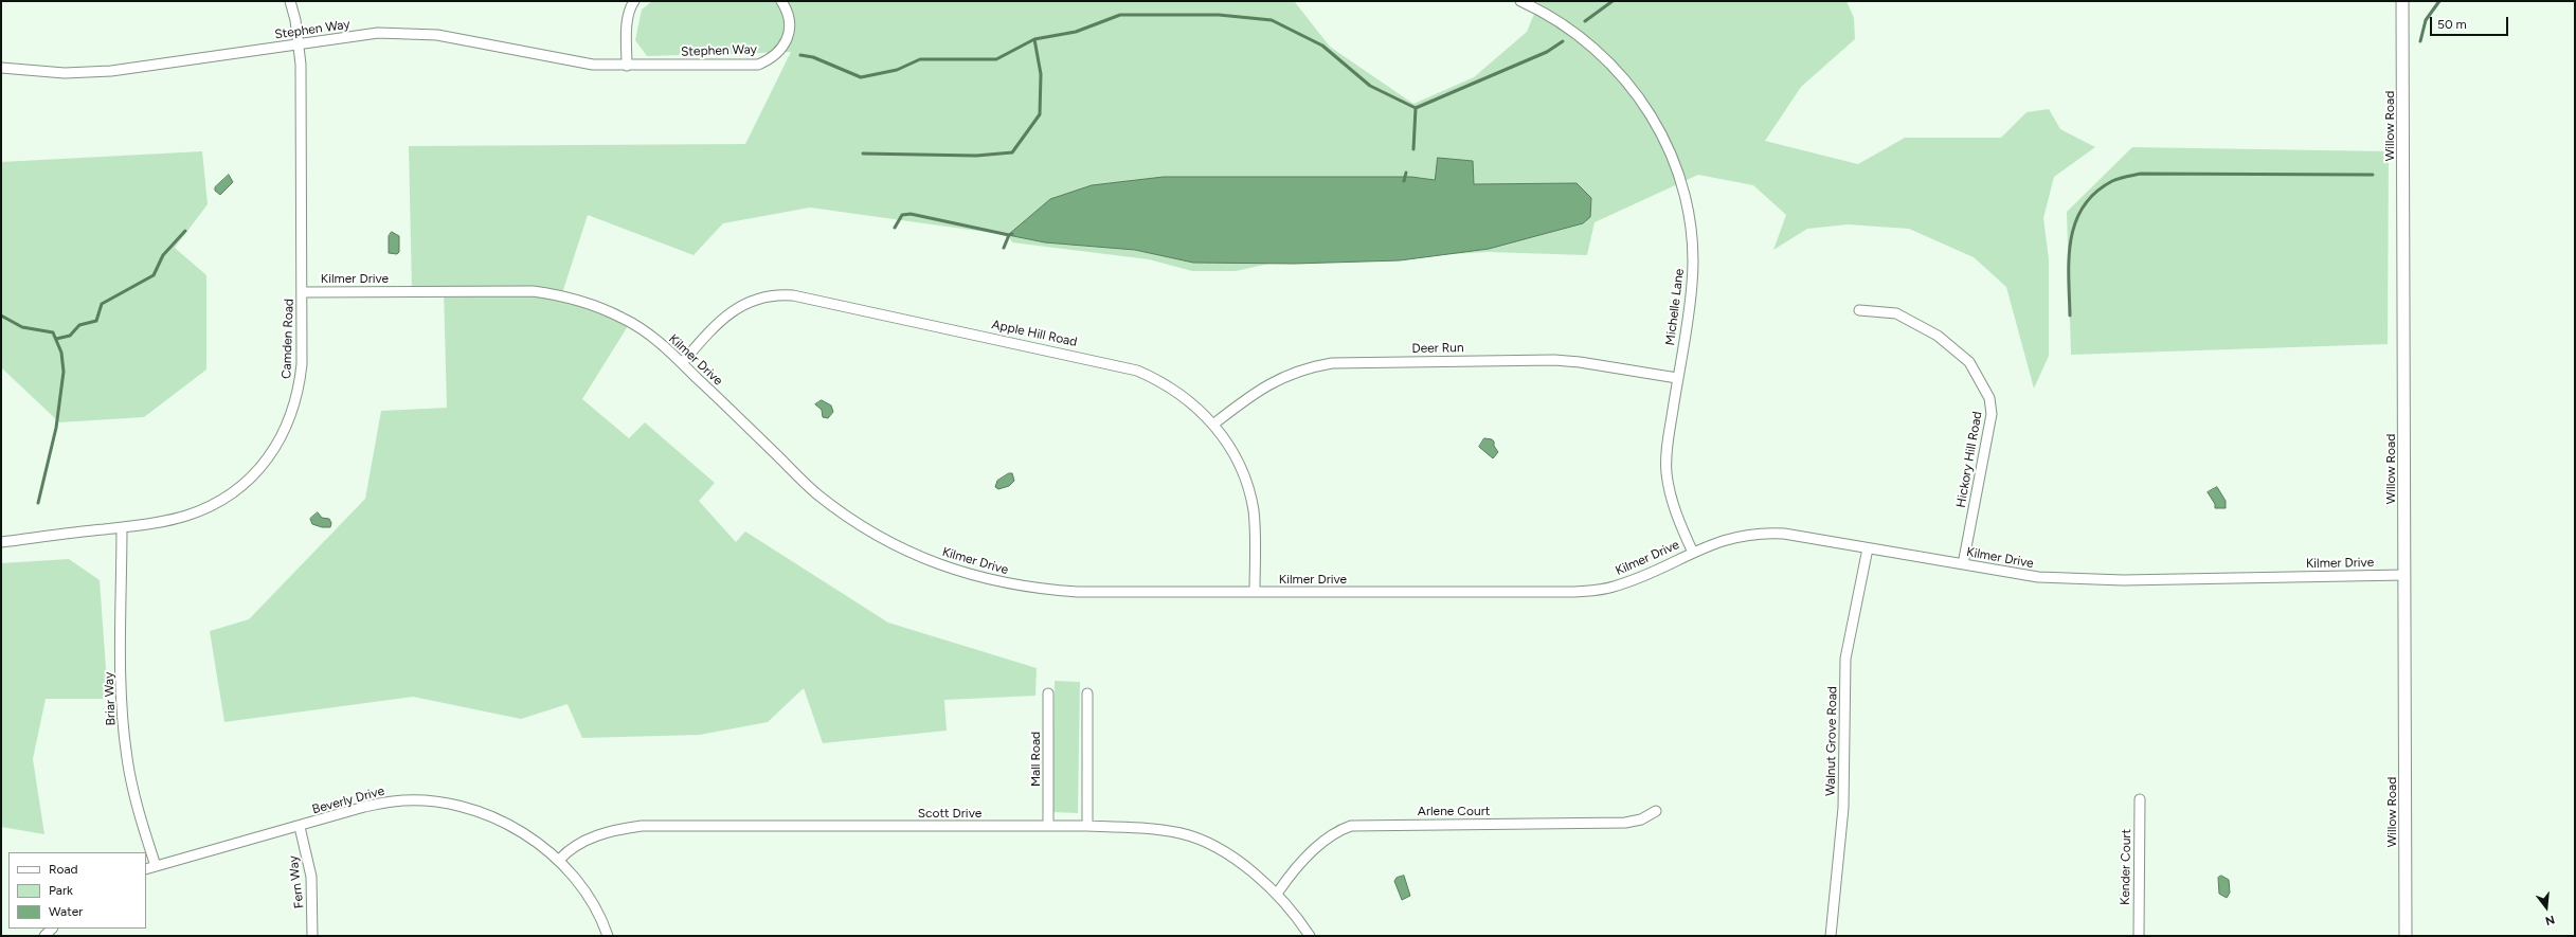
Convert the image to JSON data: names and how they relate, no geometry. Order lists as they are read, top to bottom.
{
  "streets": {
    "street": [
      "Stephen Way",
      "Willow Road",
      "Kilmer Drive",
      "Michelle Lane",
      "Apple Hill Road",
      "Camden Road",
      "Deer Run",
      "Hickory Hill Road",
      "Briar Way",
      "Walnut Grove Road",
      "Mall Road",
      "Beverly Drive",
      "Arlene Court",
      "Scott Drive",
      "Kender Court",
      "Fern Way"
    ]
  },
  "crossings": [
    ["Stephen Way", "Camden Road"],
    ["Willow Road", "Kilmer Drive"],
    ["Kilmer Drive", "Michelle Lane"],
    ["Kilmer Drive", "Apple Hill Road"],
    ["Kilmer Drive", "Camden Road"],
    ["Kilmer Drive", "Hickory Hill Road"],
    ["Kilmer Drive", "Walnut Grove Road"],
    ["Michelle Lane", "Deer Run"],
    ["Apple Hill Road", "Deer Run"],
    ["Camden Road", "Briar Way"],
    ["Briar Way", "Beverly Drive"],
    ["Mall Road", "Scott Drive"],
    ["Beverly Drive", "Scott Drive"],
    ["Beverly Drive", "Fern Way"],
    ["Arlene Court", "Scott Drive"]
  ],
  "legend": ["Road", "Park", "Water"],
  "scale_bar": "50 m",
  "north": "bottom"
}
